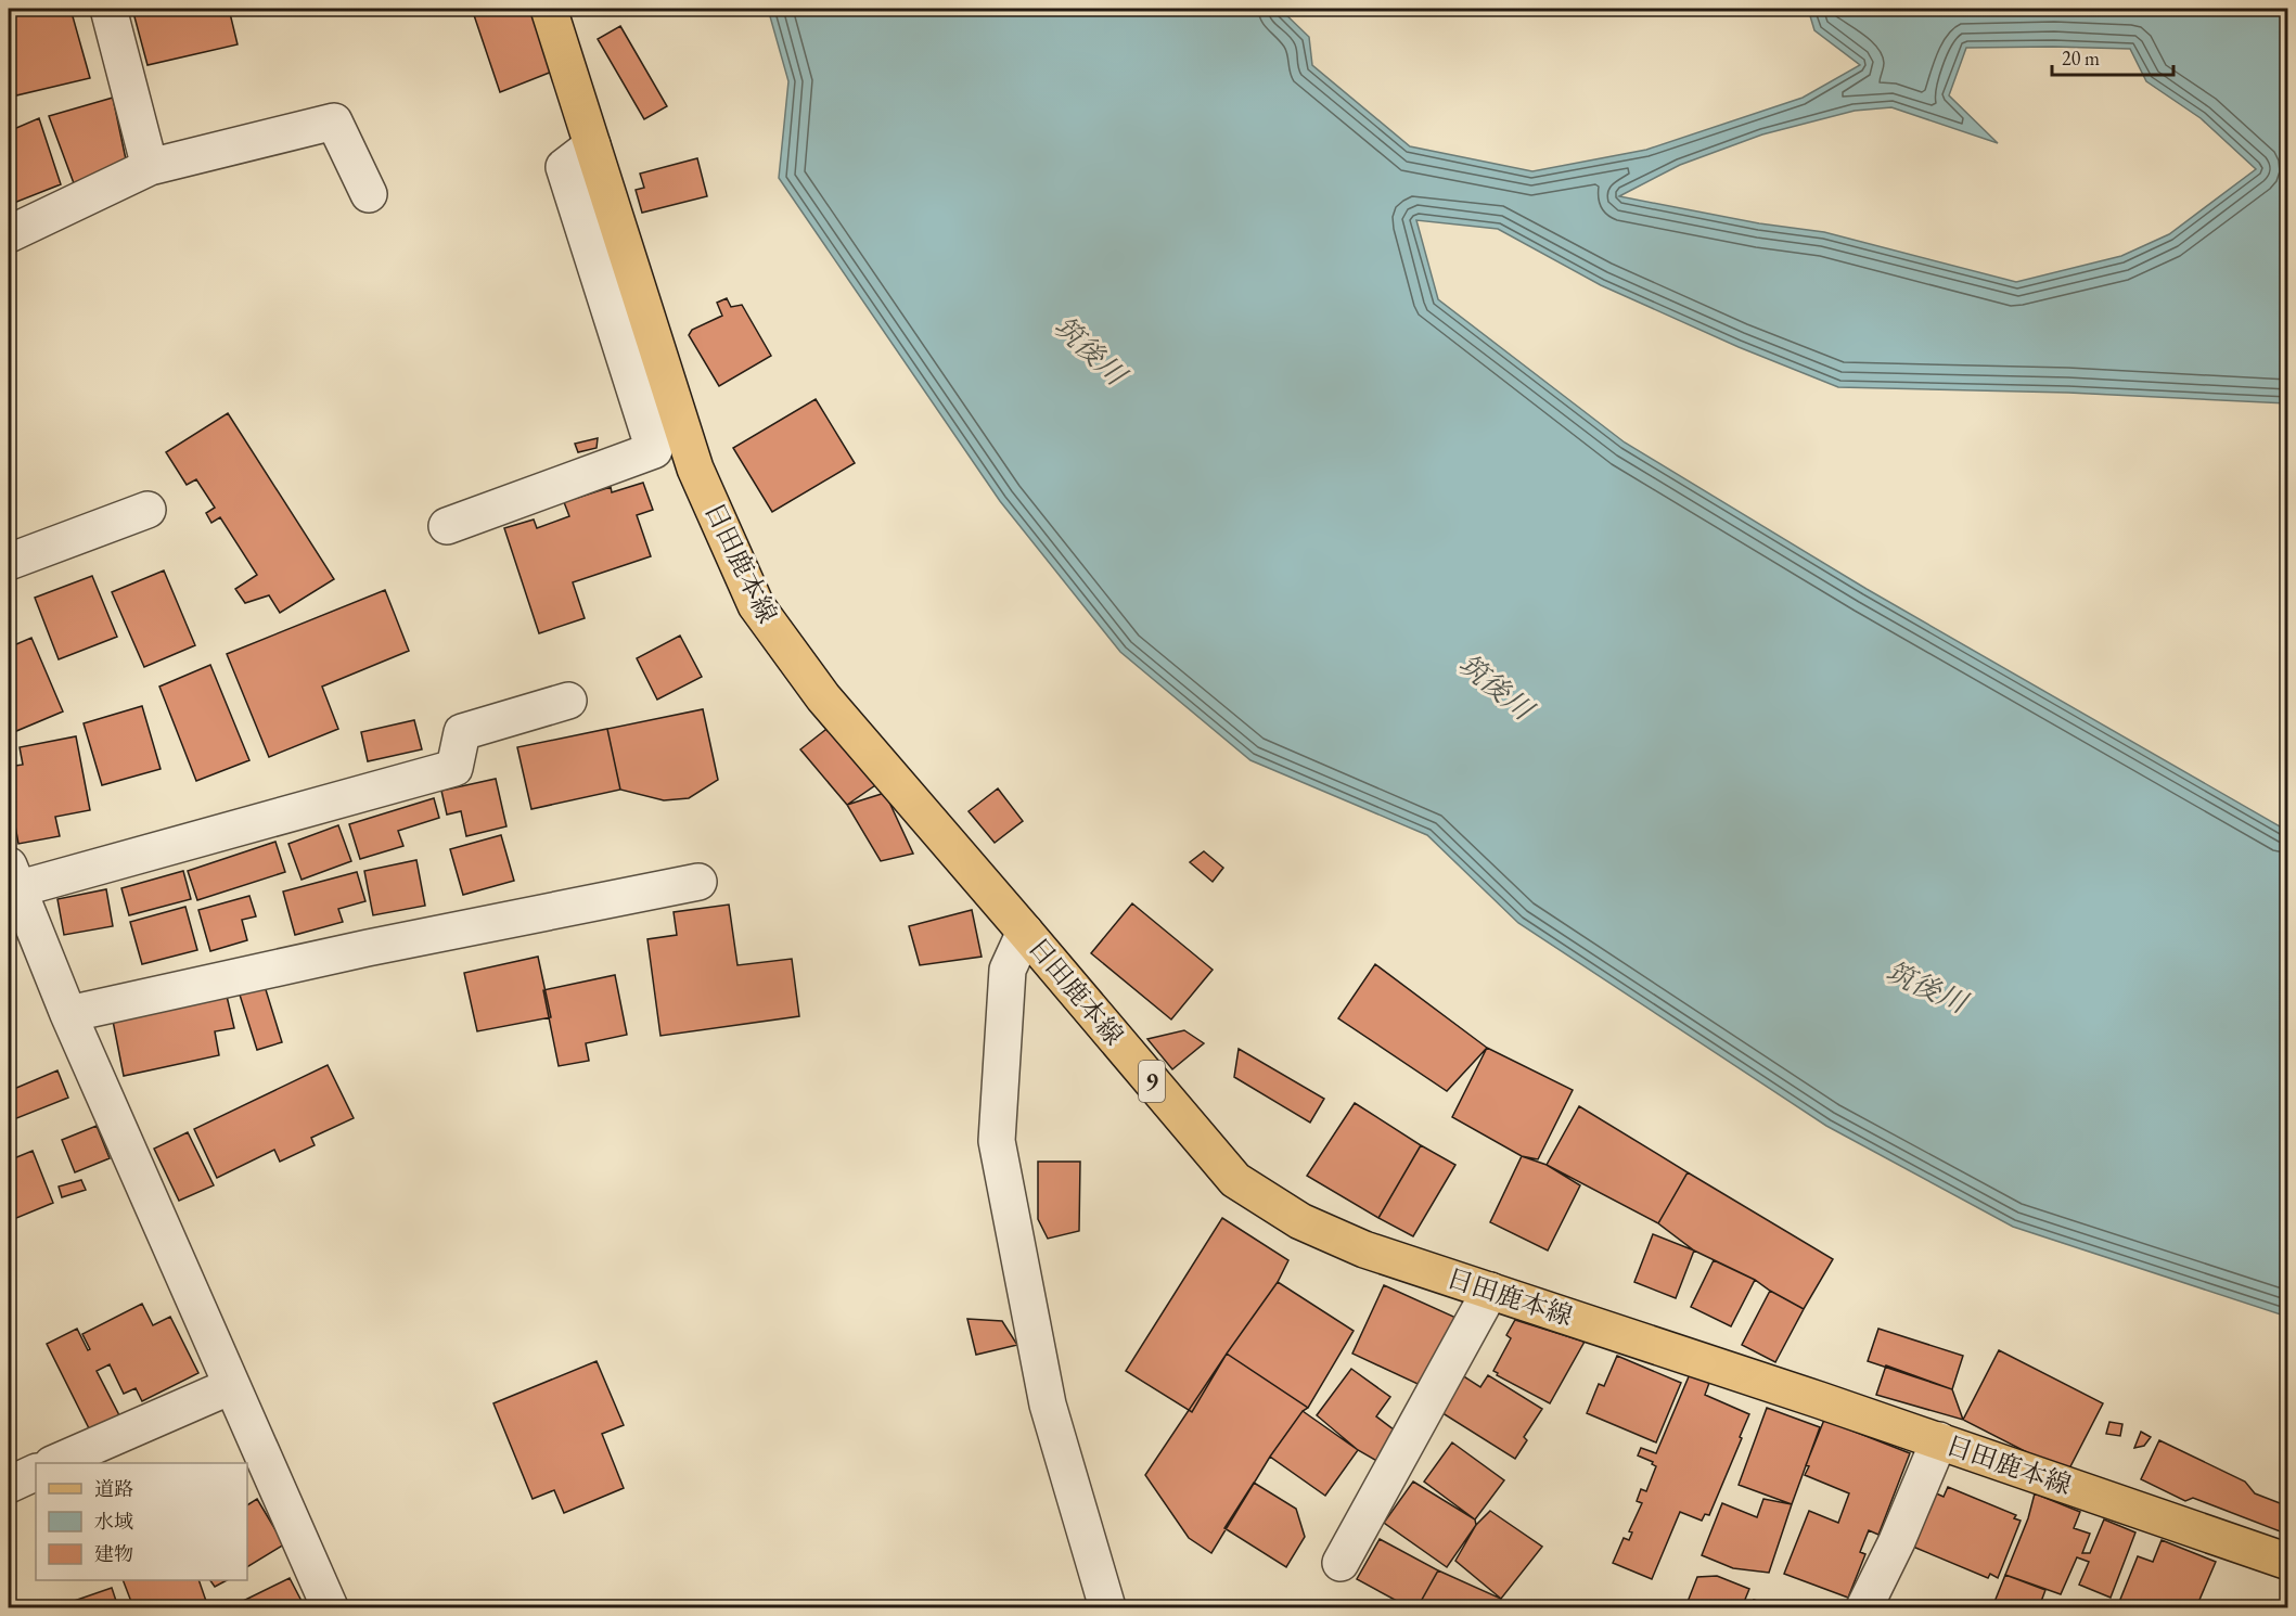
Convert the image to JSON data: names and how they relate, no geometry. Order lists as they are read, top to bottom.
{
  "streets": {
    "main road": ["日田鹿本線", "9"]
  },
  "water": ["筑後川"],
  "legend": ["道路", "水域", "建物"],
  "scale_bar": "20 m"
}
